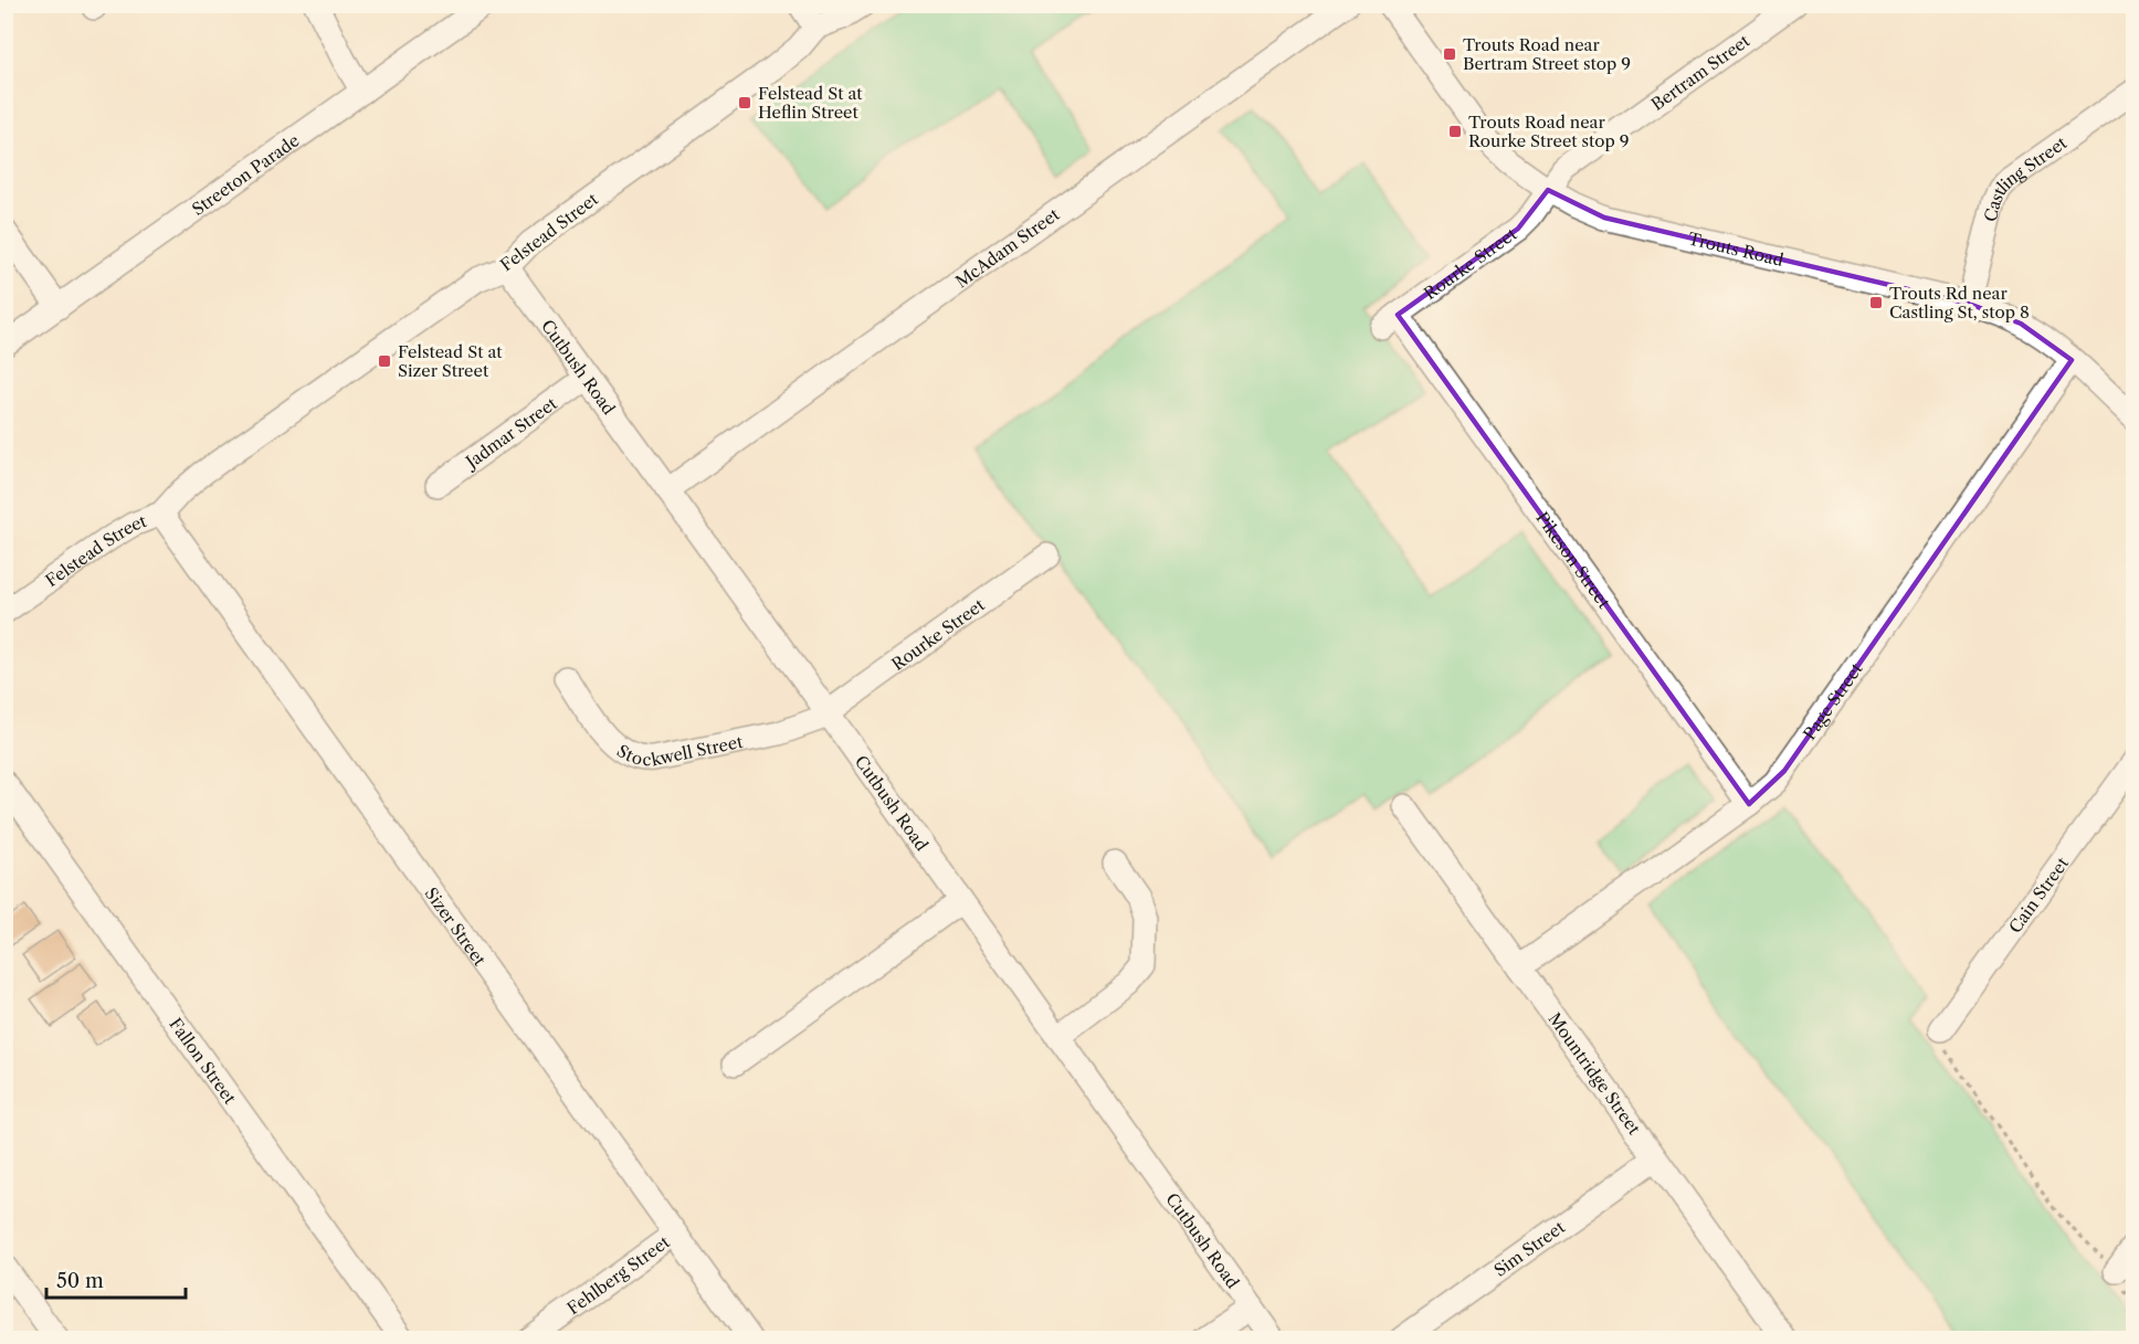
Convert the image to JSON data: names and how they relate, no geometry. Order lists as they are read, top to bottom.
{
  "streets": {
    "street": [
      "Bertram Street",
      "Streeton Parade",
      "Castling Street",
      "Felstead Street",
      "McAdam Street",
      "Trouts Road",
      "Rourke Street",
      "Cutbush Road",
      "Jadmar Street",
      "Pikeson Street",
      "Page Street",
      "Stockwell Street",
      "Cain Street",
      "Sizer Street",
      "Fallon Street",
      "Mountridge Street",
      "Sim Street",
      "Fehlberg Street"
    ]
  },
  "crossings": [
    ["Bertram Street", "Trouts Road"],
    ["Bertram Street", "Rourke Street"],
    ["Castling Street", "Trouts Road"],
    ["Felstead Street", "Cutbush Road"],
    ["Felstead Street", "Sizer Street"],
    ["McAdam Street", "Cutbush Road"],
    ["Trouts Road", "Rourke Street"],
    ["Trouts Road", "Page Street"],
    ["Rourke Street", "Cutbush Road"],
    ["Rourke Street", "Pikeson Street"],
    ["Rourke Street", "Stockwell Street"],
    ["Cutbush Road", "Jadmar Street"],
    ["Cutbush Road", "Stockwell Street"],
    ["Pikeson Street", "Page Street"],
    ["Page Street", "Mountridge Street"],
    ["Sizer Street", "Fehlberg Street"],
    ["Mountridge Street", "Sim Street"]
  ],
  "places": {
    "transit": [
      "Trouts Road near Bertram Street stop 9",
      "Felstead St at Heflin Street",
      "Trouts Road near Rourke Street stop 9",
      "Trouts Rd near Castling St, stop 8",
      "Felstead St at Sizer Street"
    ]
  },
  "scale_bar": "50 m"
}
